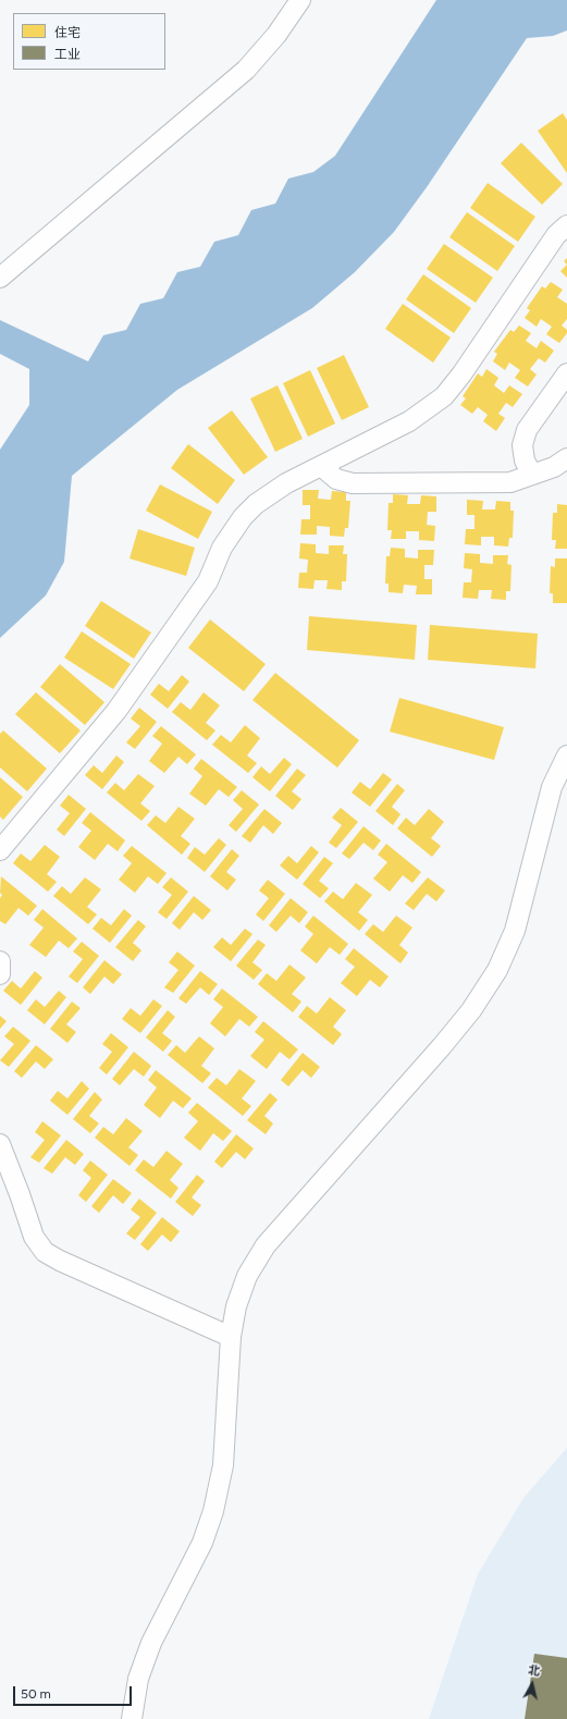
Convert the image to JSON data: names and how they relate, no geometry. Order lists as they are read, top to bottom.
{
  "legend": ["住宅", "工业"],
  "scale_bar": "50 m",
  "north": "top"
}
